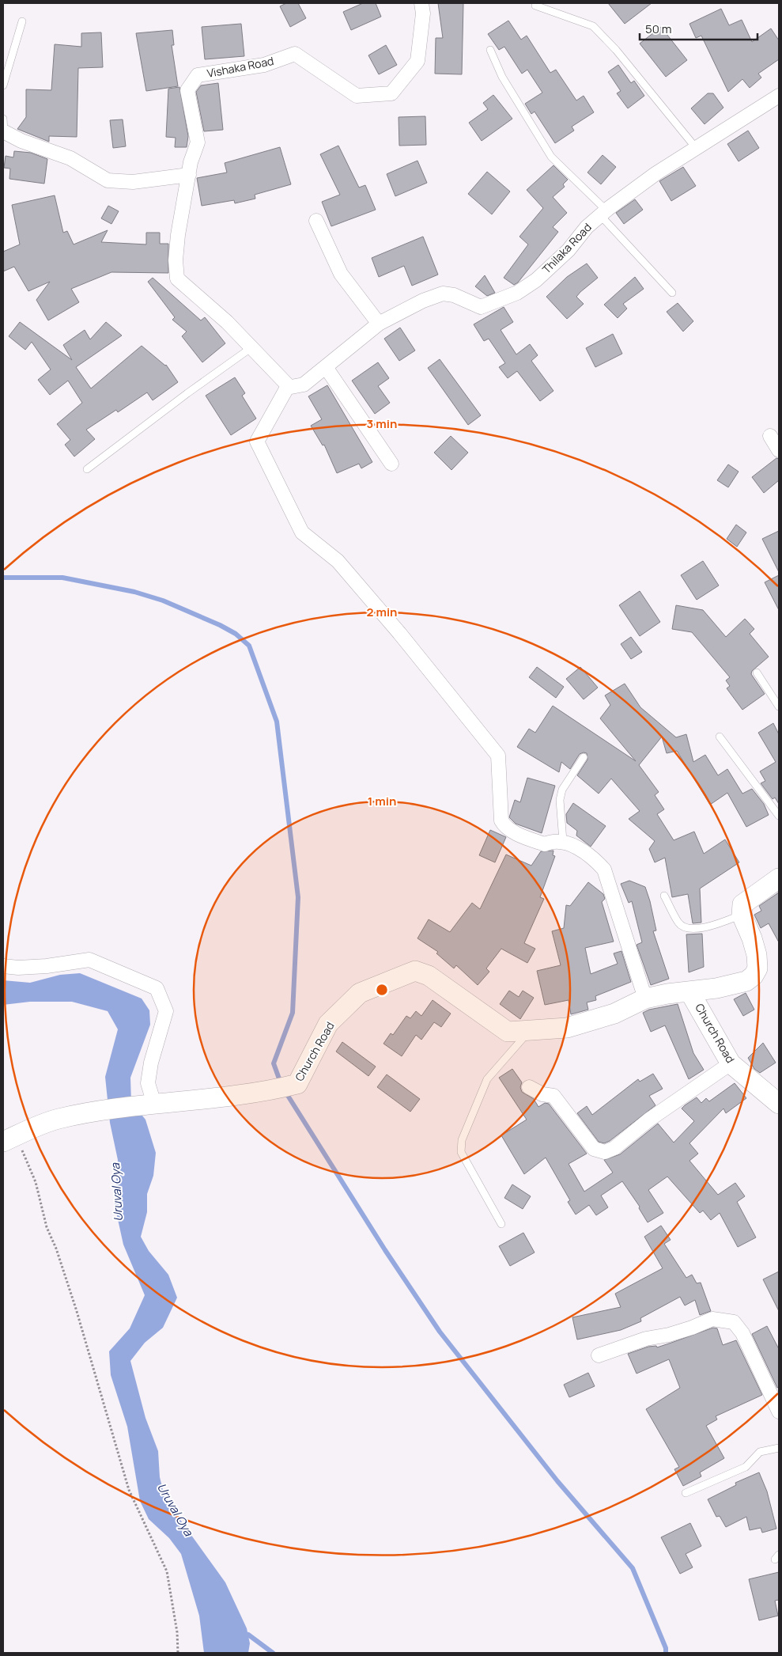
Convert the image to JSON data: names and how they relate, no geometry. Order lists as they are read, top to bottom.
{
  "streets": {
    "street": ["Vishaka Road", "Thilaka Road", "Church Road"]
  },
  "crossings": [
    ["Vishaka Road", "Thilaka Road"]
  ],
  "water": ["Uruval Oya"],
  "scale_bar": "50 m",
  "rings": ["3 min", "2 min", "1 min"]
}
